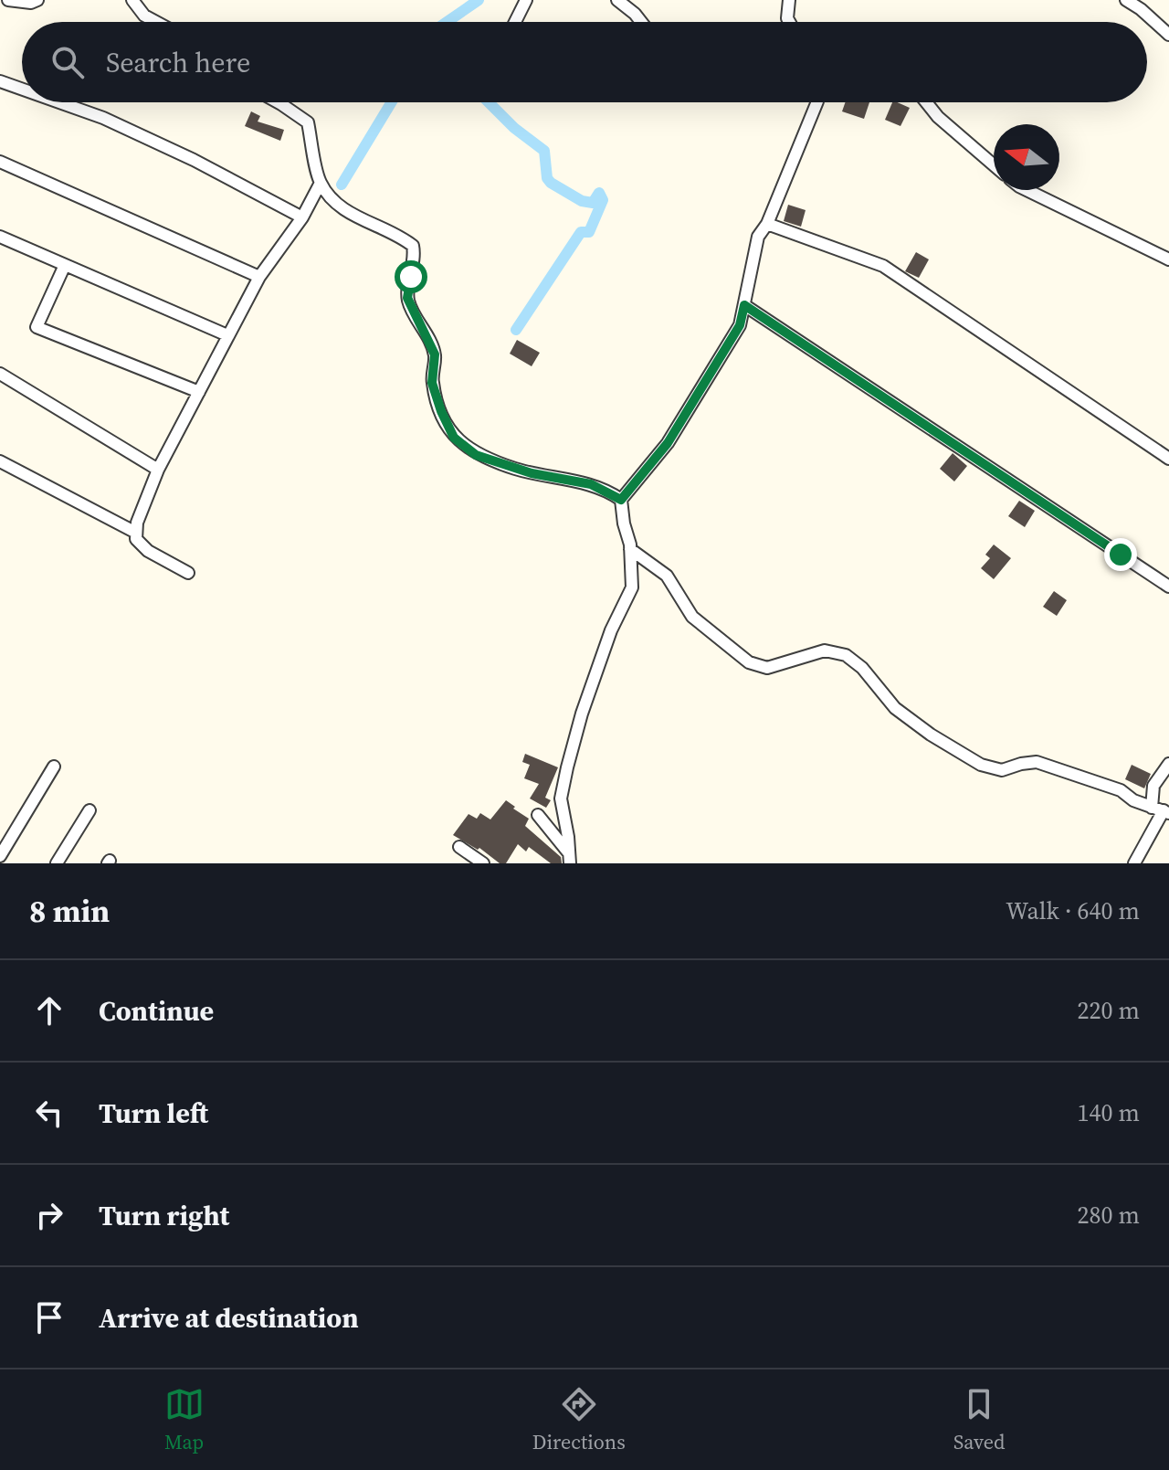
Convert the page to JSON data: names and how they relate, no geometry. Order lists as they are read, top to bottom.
{
  "north": "left",
  "page": {
    "search": "Search here",
    "heading": ["8 min", "Walk · 640 m"],
    "list": [
      ["Continue", "220 m"],
      ["Turn left", "140 m"],
      ["Turn right", "280 m"],
      "Arrive at destination"
    ],
    "nav": ["Map", "Directions", "Saved"]
  }
}
